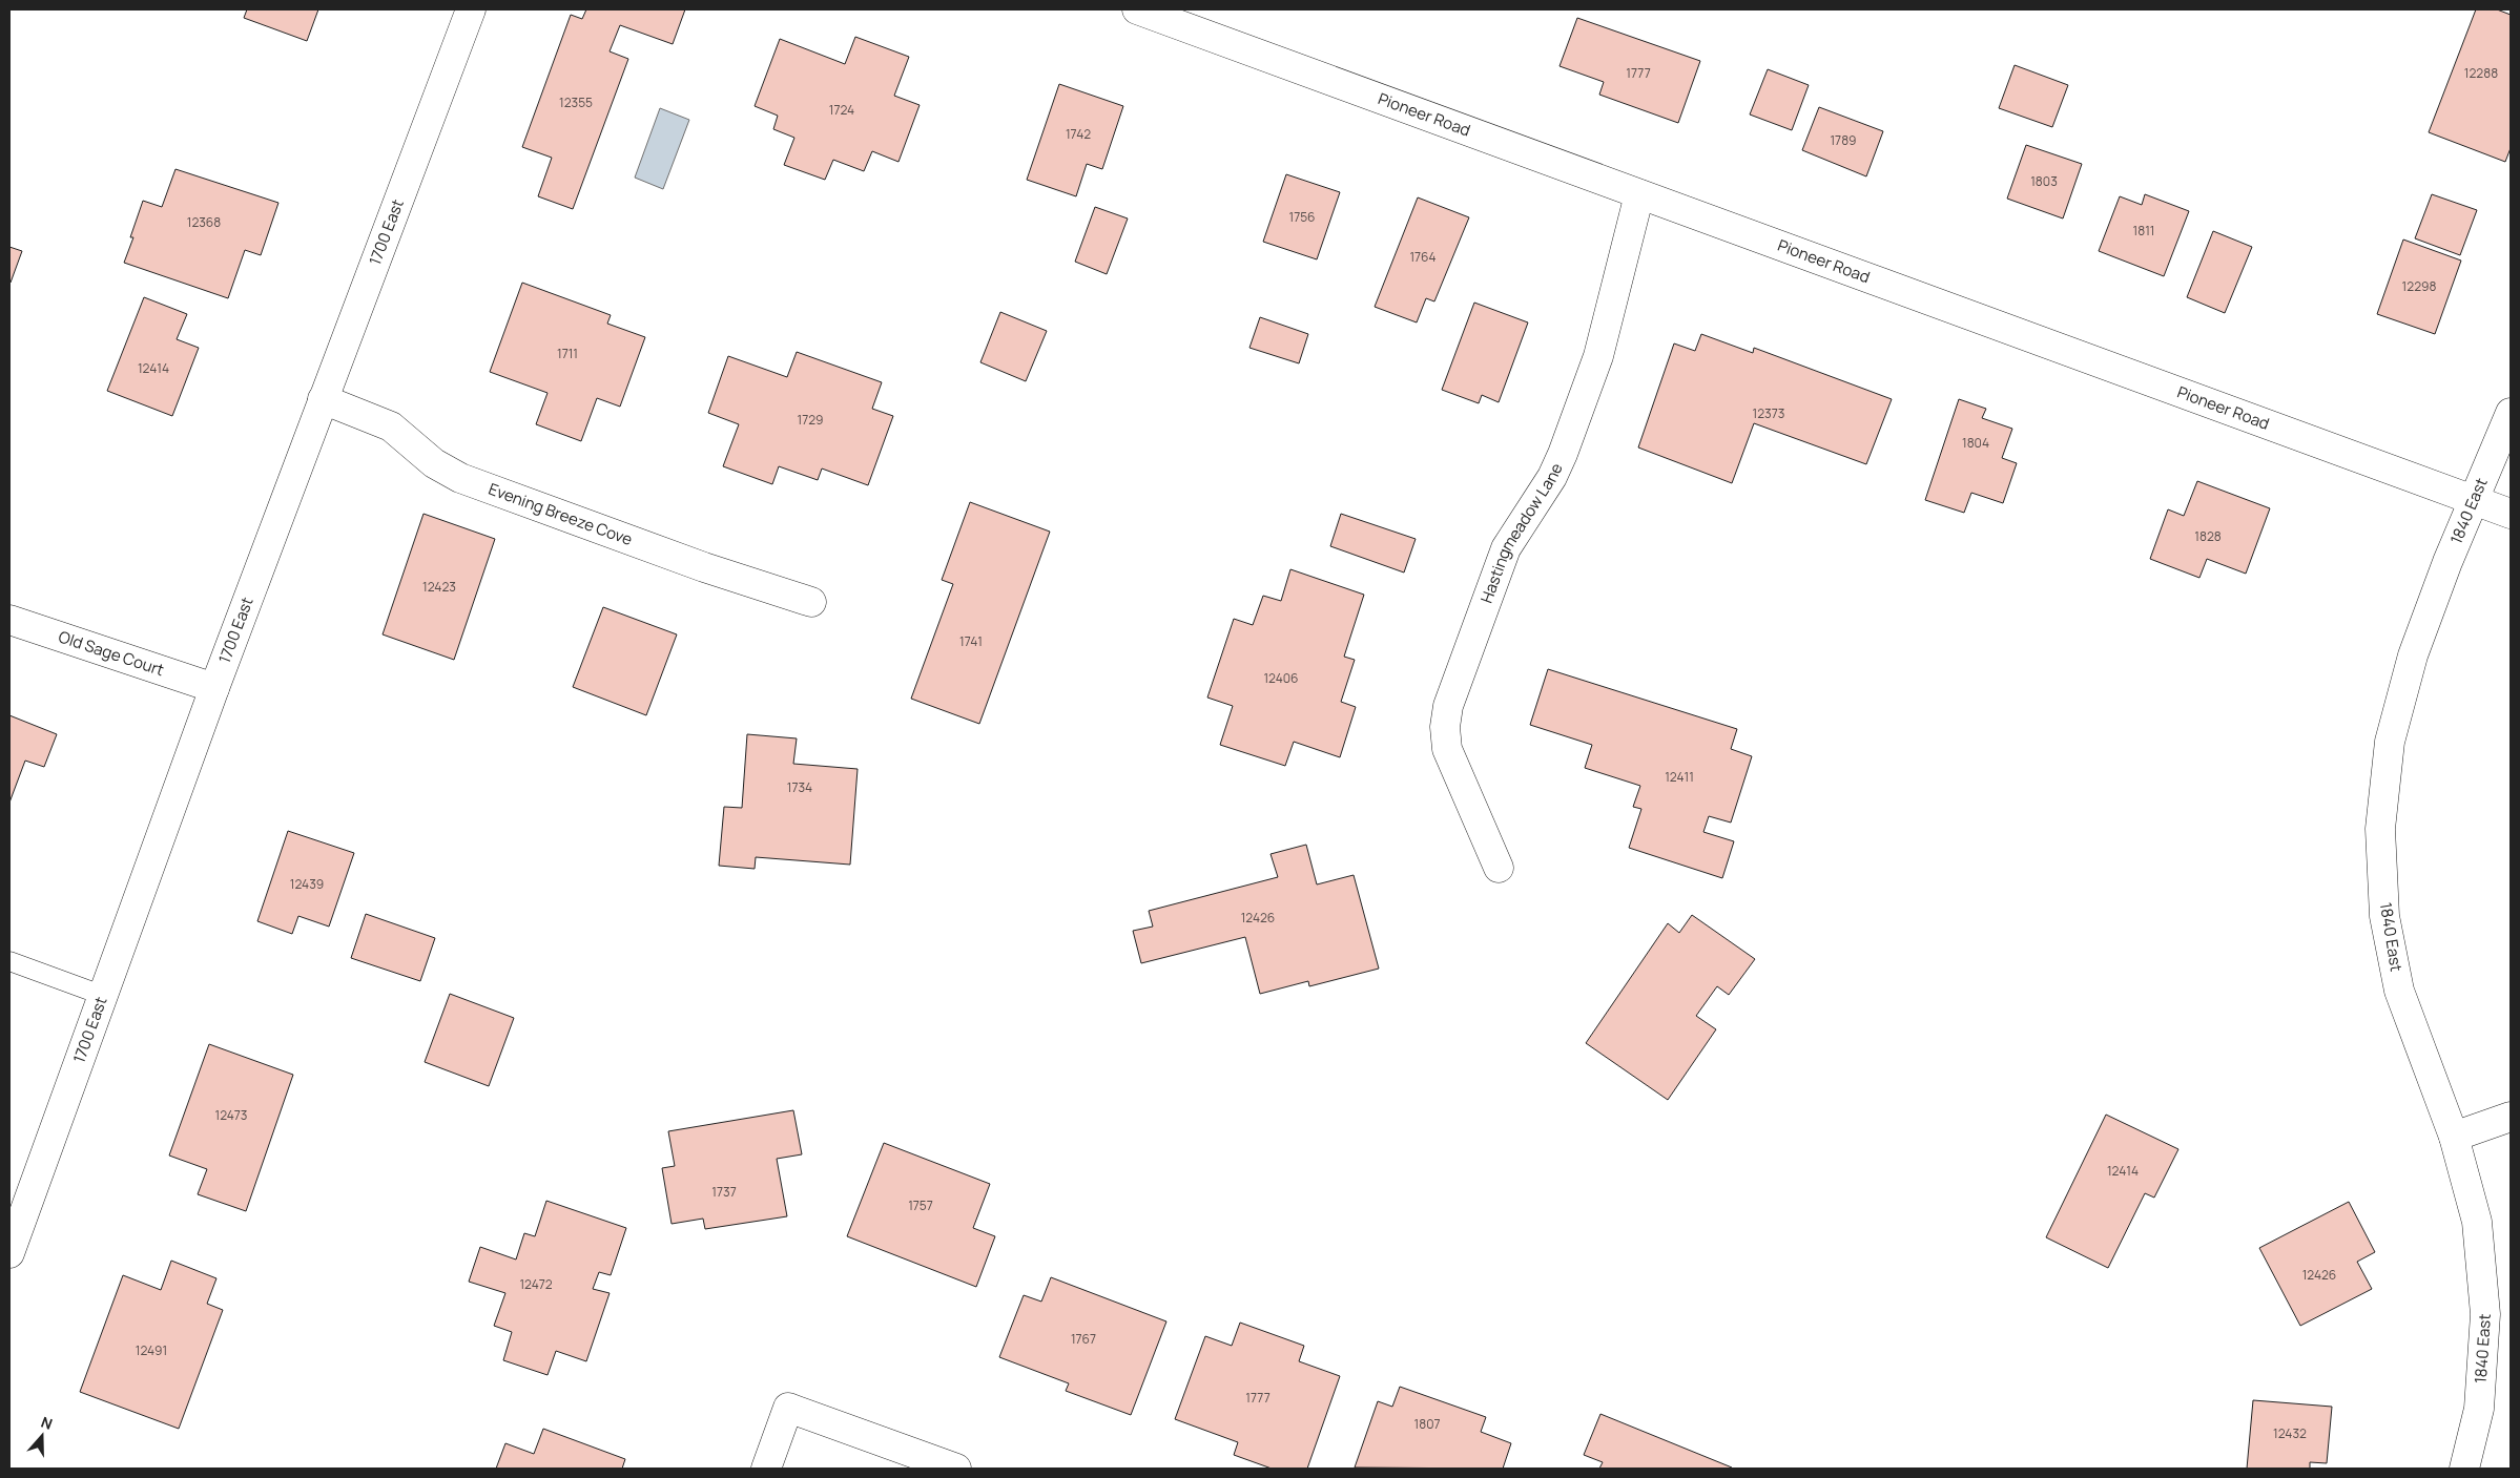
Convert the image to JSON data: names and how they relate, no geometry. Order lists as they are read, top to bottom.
{
  "streets": {
    "street": [
      "Pioneer Road",
      "1700 East",
      "1840 East",
      "Evening Breeze Cove",
      "Hastingmeadow Lane",
      "Old Sage Court"
    ]
  },
  "crossings": [
    ["Pioneer Road", "1840 East"],
    ["Pioneer Road", "Hastingmeadow Lane"],
    ["1700 East", "Evening Breeze Cove"],
    ["1700 East", "Old Sage Court"]
  ],
  "house_numbers": [
    "1777",
    "12288",
    "12355",
    "1724",
    "1742",
    "1789",
    "1803",
    "1756",
    "12368",
    "1811",
    "1764",
    "12298",
    "1711",
    "12414",
    "12373",
    "1729",
    "1804",
    "1828",
    "12423",
    "1741",
    "12406",
    "12411",
    "1734",
    "12439",
    "12426",
    "12473",
    "12414",
    "1737",
    "1757",
    "12426",
    "12472",
    "1767",
    "12491",
    "1777",
    "1807",
    "12432"
  ],
  "north": "top"
}
